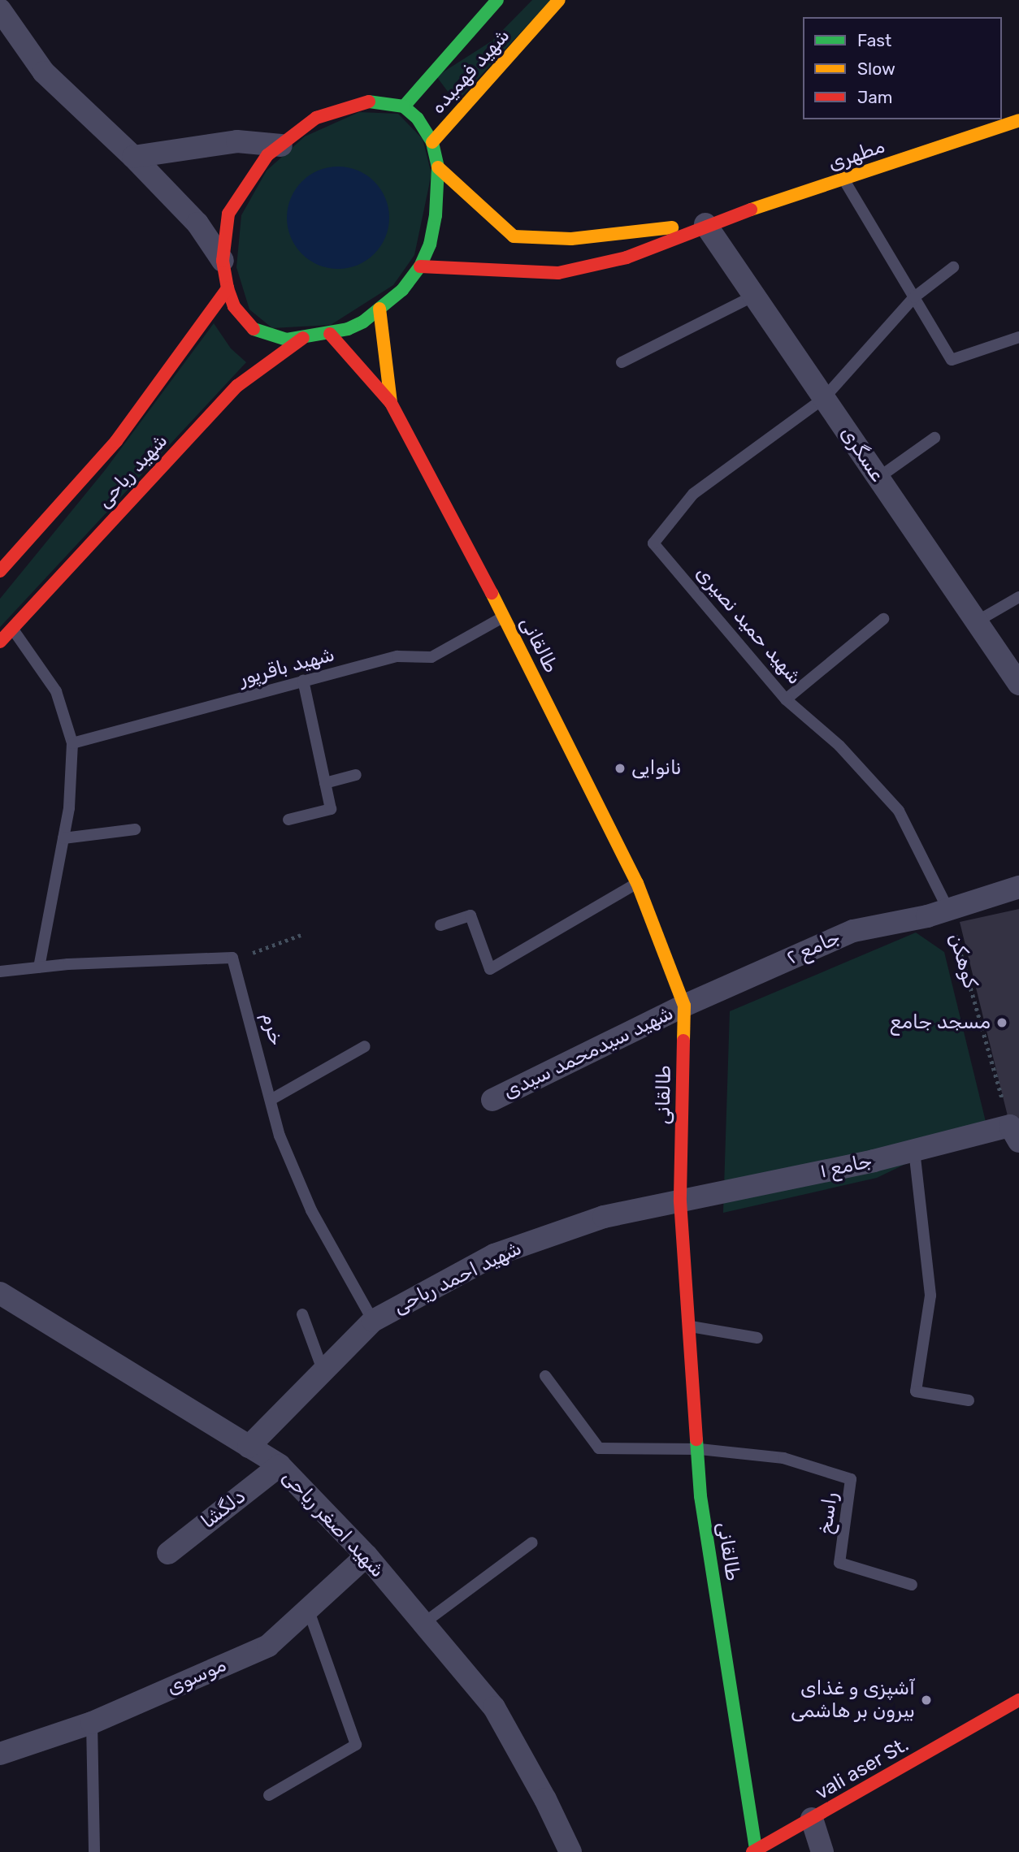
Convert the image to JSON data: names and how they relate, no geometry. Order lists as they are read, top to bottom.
{
  "streets": {
    "street": [
      "شهید فهمیده",
      "مطهری",
      "عسگری",
      "شهید ریاحی",
      "طالقانی",
      "جامع ۲",
      "شهید سیدمحمد سیدی",
      "جامع ۱",
      "شهید احمد ریاحی",
      "دلگشا",
      "شهید اصغر ریاحی",
      "موسوی",
      "vali aser St."
    ],
    "lane": [
      "شهید حمید نصیری",
      "شهید باقرپور",
      "خرم",
      "راسخ"
    ],
    "path": ["کوهکن"]
  },
  "crossings": [
    ["مطهری", "عسگری"],
    ["عسگری", "شهید حمید نصیری"],
    ["شهید حمید نصیری", "جامع ۲"],
    ["شهید حمید نصیری", "کوهکن"],
    ["طالقانی", "شهید باقرپور"],
    ["طالقانی", "جامع ۲"],
    ["طالقانی", "شهید سیدمحمد سیدی"],
    ["طالقانی", "جامع ۱"],
    ["طالقانی", "شهید احمد ریاحی"],
    ["طالقانی", "راسخ"],
    ["طالقانی", "vali aser St."],
    ["جامع ۲", "کوهکن"],
    ["جامع ۲", "شهید سیدمحمد سیدی"],
    ["کوهکن", "جامع ۱"],
    ["خرم", "شهید احمد ریاحی"],
    ["جامع ۱", "شهید احمد ریاحی"],
    ["شهید احمد ریاحی", "شهید اصغر ریاحی"],
    ["دلگشا", "شهید اصغر ریاحی"],
    ["شهید اصغر ریاحی", "موسوی"]
  ],
  "places": ["نانوایی", "مسجد جامع", "آشپزی و غذای بیرون بر هاشمی"],
  "legend": ["Fast", "Slow", "Jam"]
}
